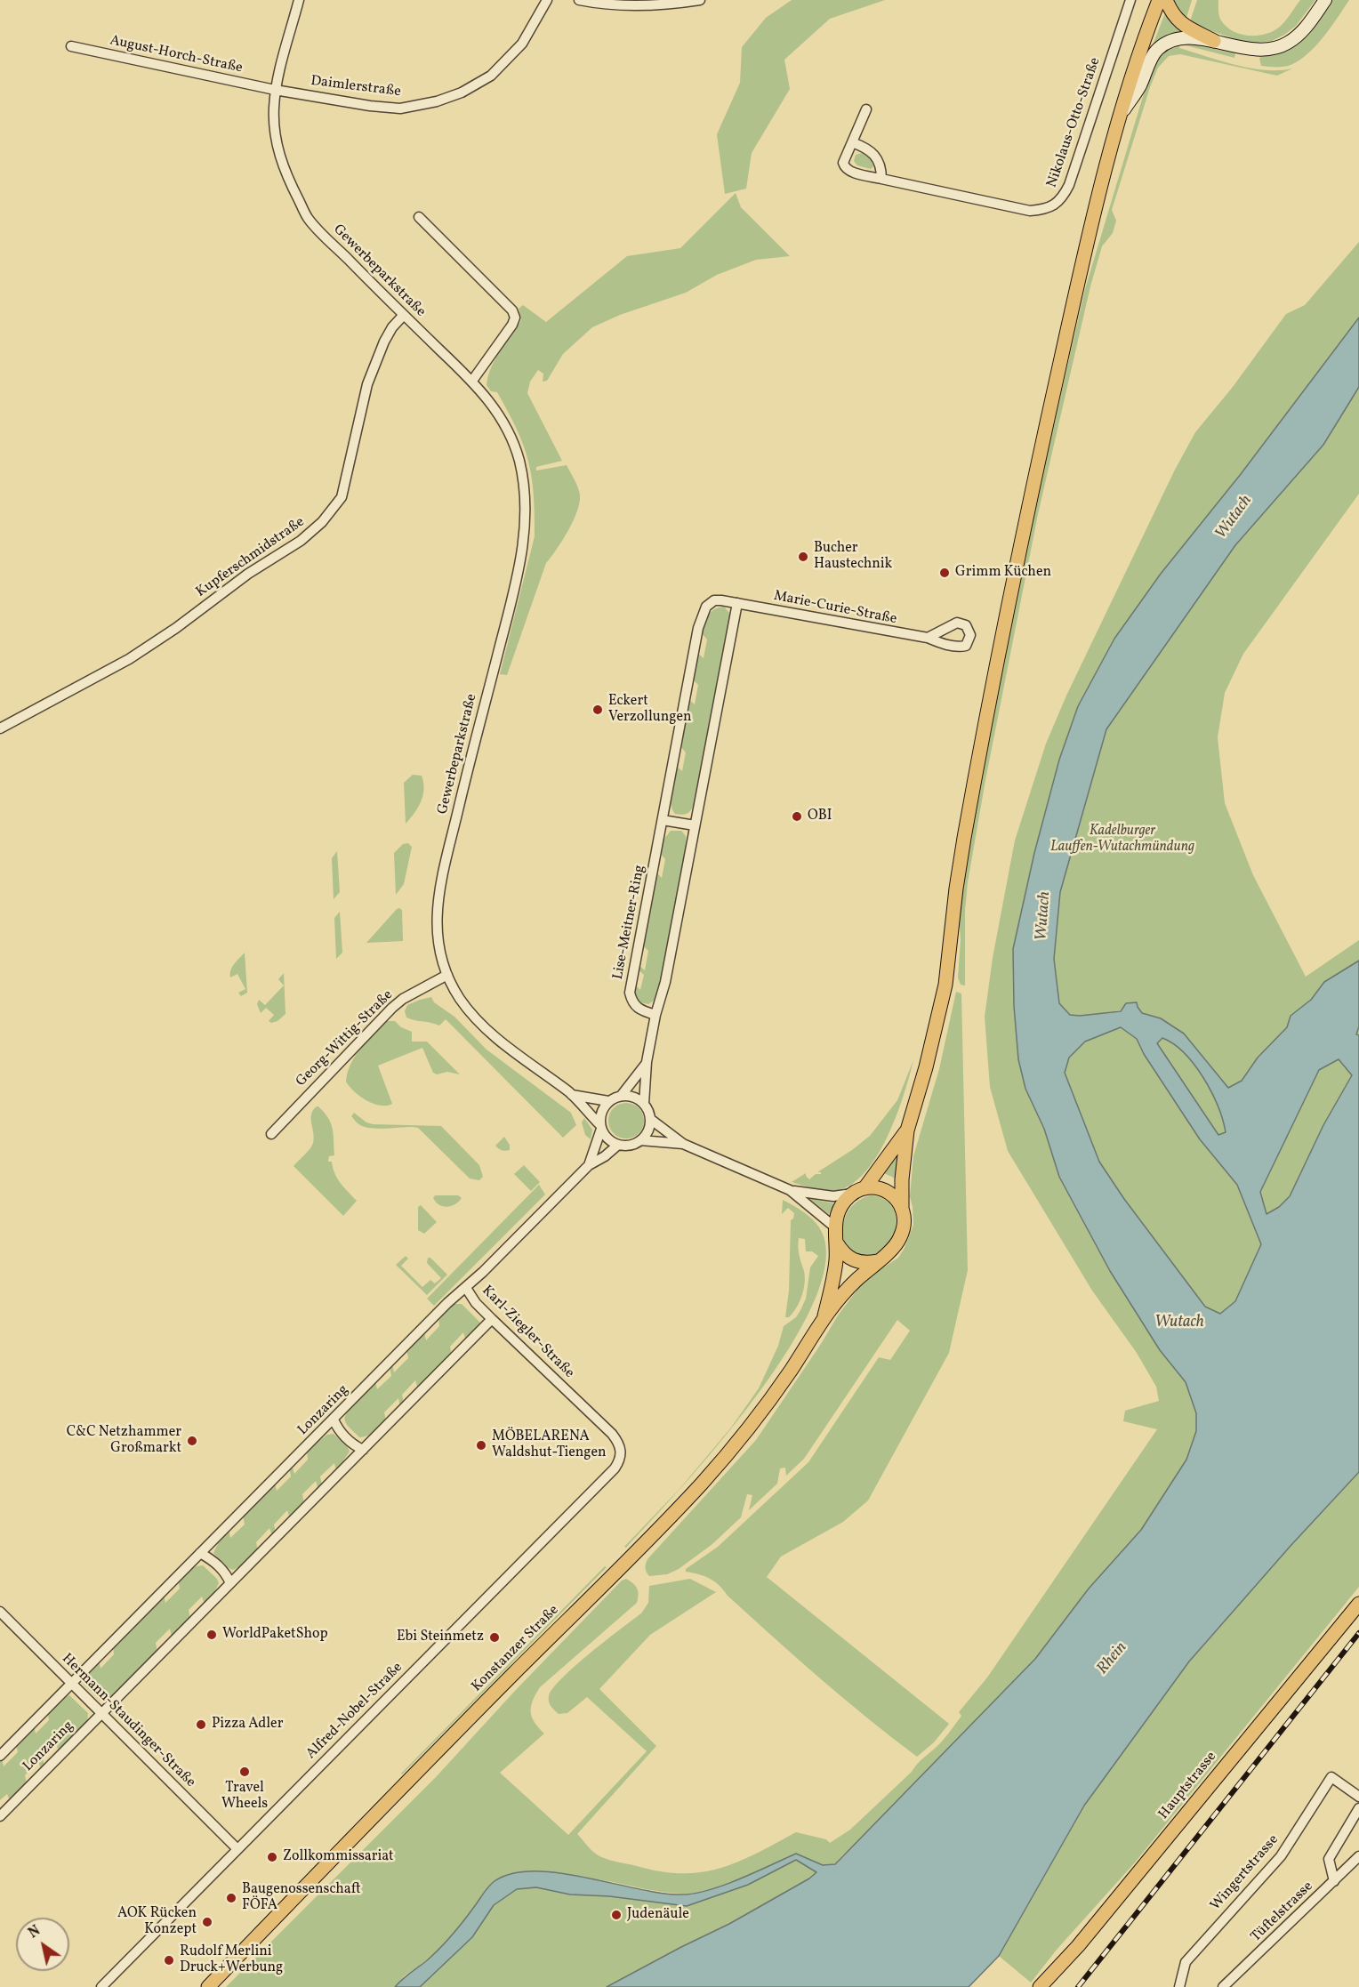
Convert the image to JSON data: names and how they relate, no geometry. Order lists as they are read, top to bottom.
{
  "streets": {
    "main road": ["Konstanzer Straße", "Hauptstrasse"],
    "street": [
      "August-Horch-Straße",
      "Daimlerstraße",
      "Nikolaus-Otto-Straße",
      "Gewerbeparkstraße",
      "Kupferschmidstraße",
      "Marie-Curie-Straße",
      "Lise-Meitner-Ring",
      "Georg-Wittig-Straße",
      "Karl-Ziegler-Straße",
      "Lonzaring",
      "Alfred-Nobel-Straße",
      "Hermann-Staudinger-Straße",
      "Wingertstrasse",
      "Tüftelstrasse"
    ]
  },
  "crossings": [
    ["August-Horch-Straße", "Daimlerstraße"],
    ["August-Horch-Straße", "Gewerbeparkstraße"],
    ["Daimlerstraße", "Gewerbeparkstraße"],
    ["Gewerbeparkstraße", "Kupferschmidstraße"],
    ["Gewerbeparkstraße", "Georg-Wittig-Straße"],
    ["Gewerbeparkstraße", "Karl-Ziegler-Straße"],
    ["Marie-Curie-Straße", "Lise-Meitner-Ring"],
    ["Karl-Ziegler-Straße", "Lonzaring"],
    ["Karl-Ziegler-Straße", "Alfred-Nobel-Straße"],
    ["Lonzaring", "Hermann-Staudinger-Straße"],
    ["Alfred-Nobel-Straße", "Hermann-Staudinger-Straße"]
  ],
  "water": ["Wutach", "Rhein"],
  "parks": ["Kadelburger Lauffen-Wutachmündung"],
  "places": [
    "Bucher Haustechnik",
    "Grimm Küchen",
    "Eckert Verzollungen",
    "OBI",
    "C&C Netzhammer Großmarkt",
    "MÖBELARENA Waldshut-Tiengen",
    "WorldPaketShop",
    "Ebi Steinmetz",
    "Pizza Adler",
    "Travel Wheels",
    "Zollkommissariat",
    "Baugenossenschaft FÖFA",
    "Judenäule",
    "AOK Rücken Konzept",
    "Rudolf Merlini Druck+Werbung"
  ],
  "north": "top left"
}
